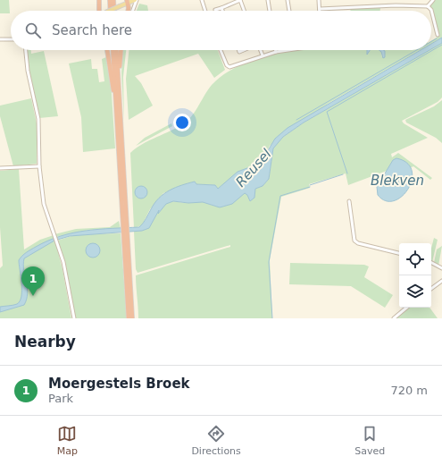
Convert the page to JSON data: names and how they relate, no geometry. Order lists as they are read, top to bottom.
{
  "water": ["Reusel", "Blekven"],
  "page": {
    "search": "Search here",
    "pins": "1",
    "heading": "Nearby",
    "list": [
      {
        "mark": "1",
        "name": "Moergestels Broek",
        "note": "Park",
        "value": "720 m"
      }
    ],
    "nav": ["Map", "Directions", "Saved"]
  }
}
